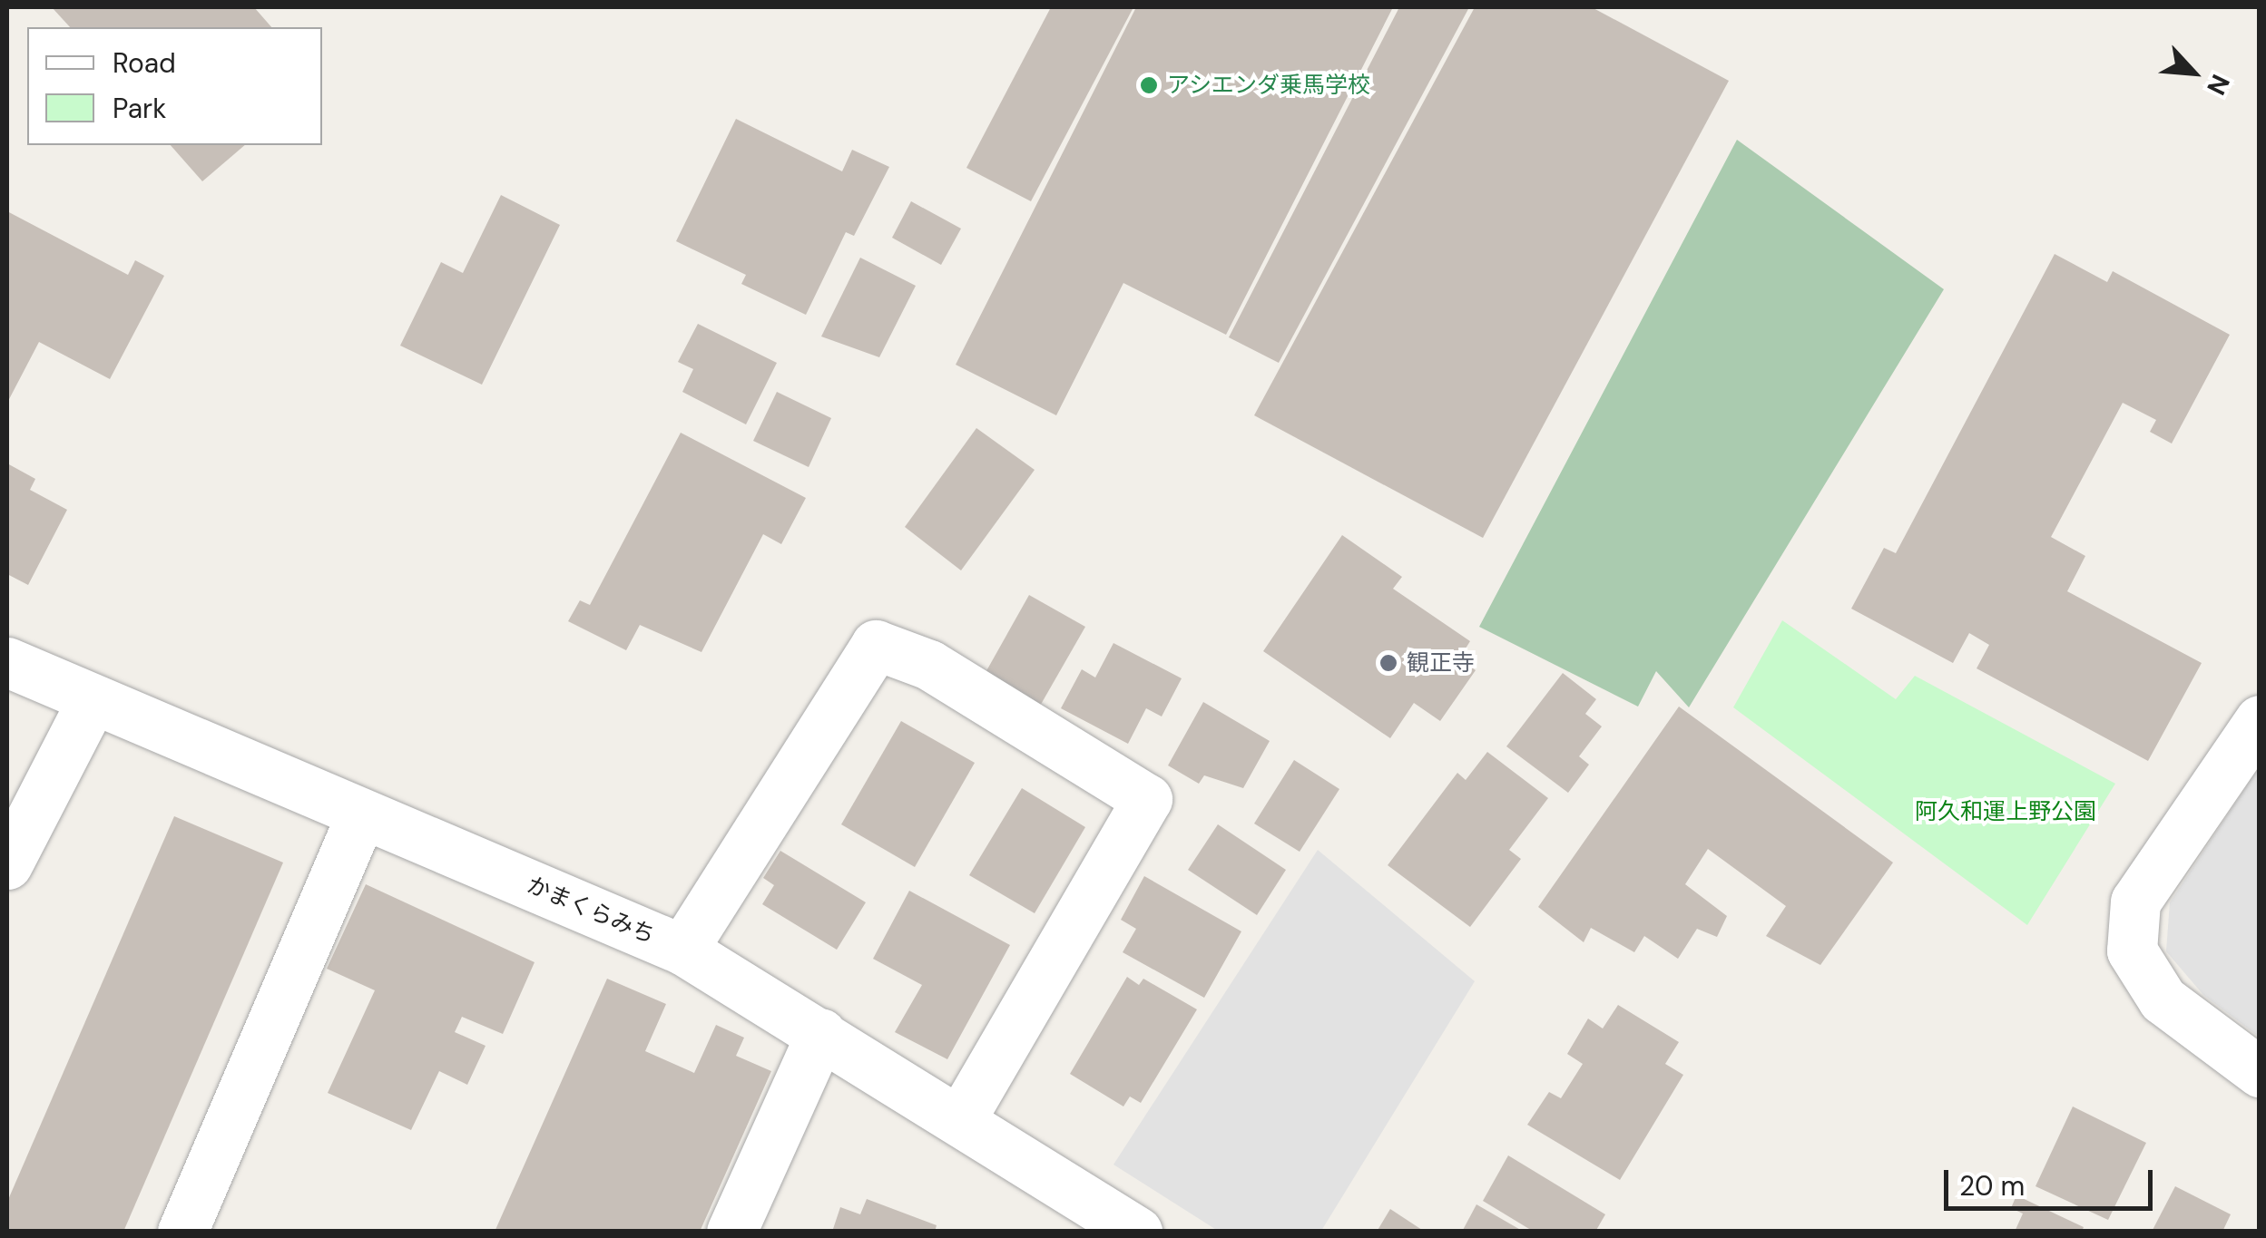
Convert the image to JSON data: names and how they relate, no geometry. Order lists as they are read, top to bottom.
{
  "streets": {
    "street": ["かまくらみち"]
  },
  "parks": ["阿久和運上野公園"],
  "places": ["アシエンダ乗馬学校", "観正寺"],
  "legend": ["Road", "Park"],
  "scale_bar": "20 m",
  "north": "bottom right"
}
